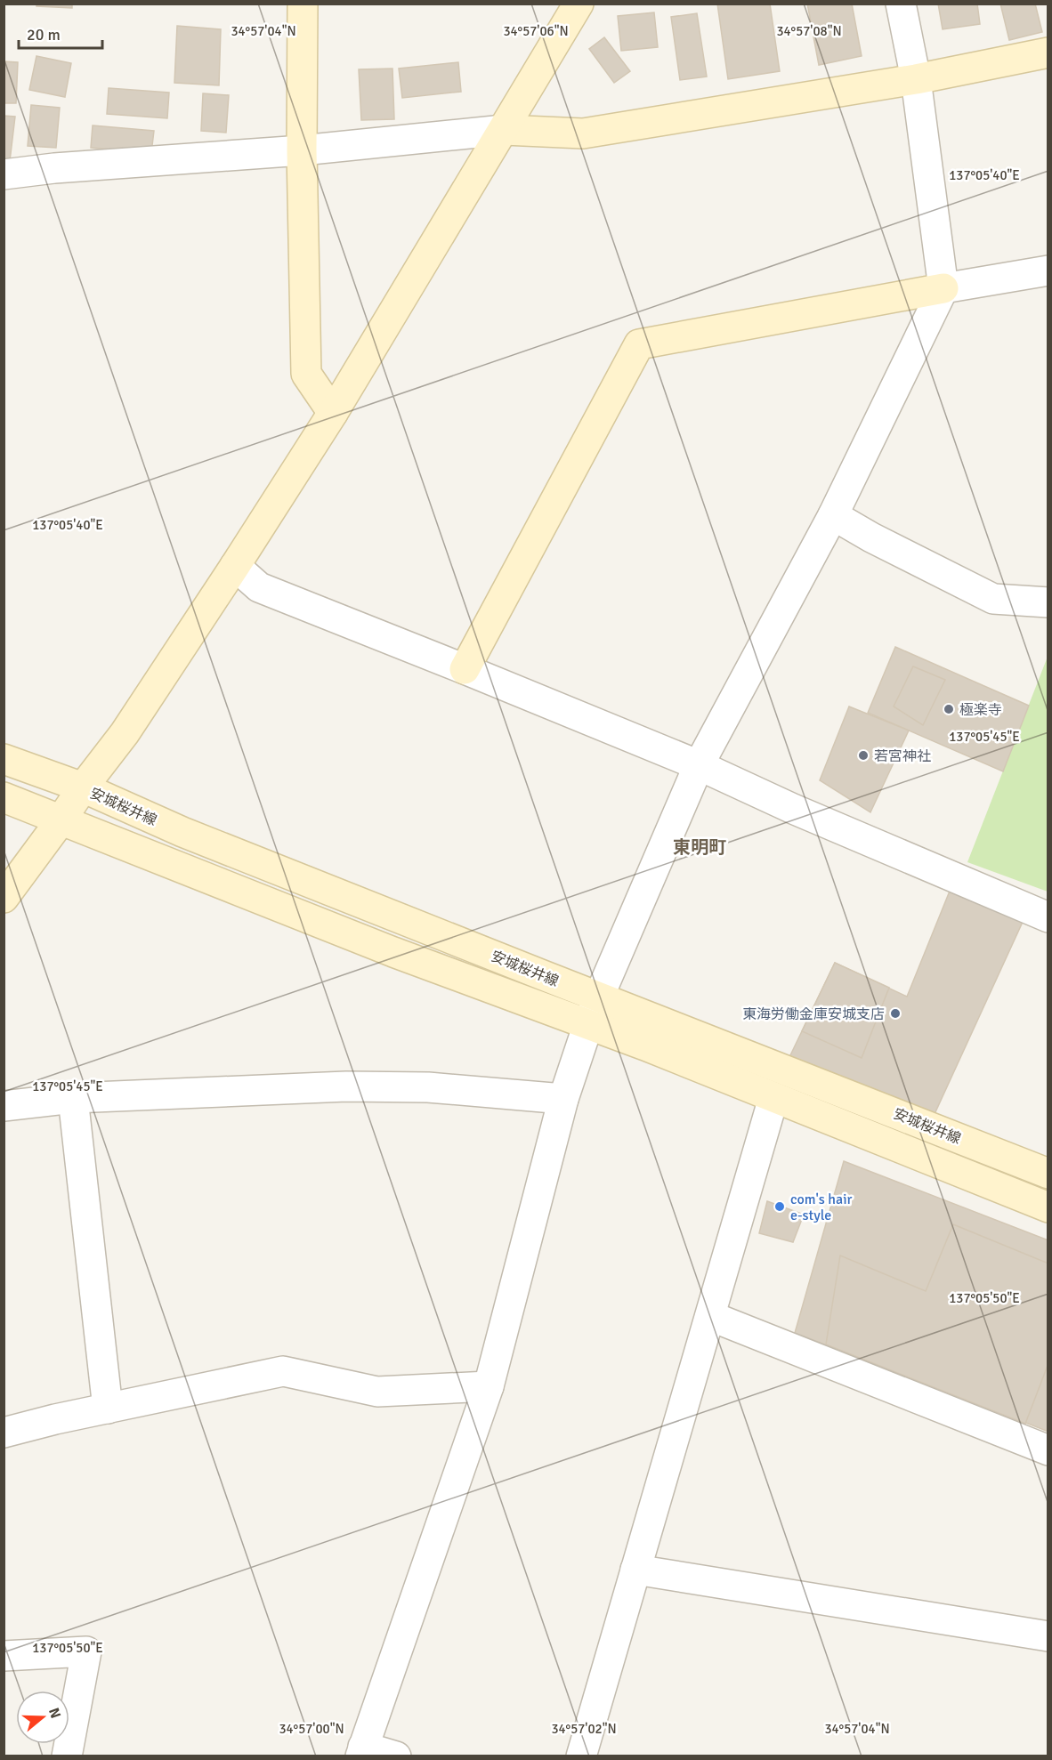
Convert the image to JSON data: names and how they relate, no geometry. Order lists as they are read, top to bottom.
{
  "streets": {
    "street": ["安城桜井線"]
  },
  "districts": ["東明町"],
  "places": [
    "極楽寺",
    "若宮神社",
    "東海労働金庫安城支店",
    "com's hair e-style"
  ],
  "scale_bar": "20 m",
  "north": "right",
  "coordinates": [
    "34°57'08\"N",
    "34°57'04\"N",
    "34°57'06\"N",
    "137°05'40\"E",
    "137°05'45\"E",
    "137°05'50\"E",
    "34°57'00\"N",
    "34°57'02\"N"
  ]
}
